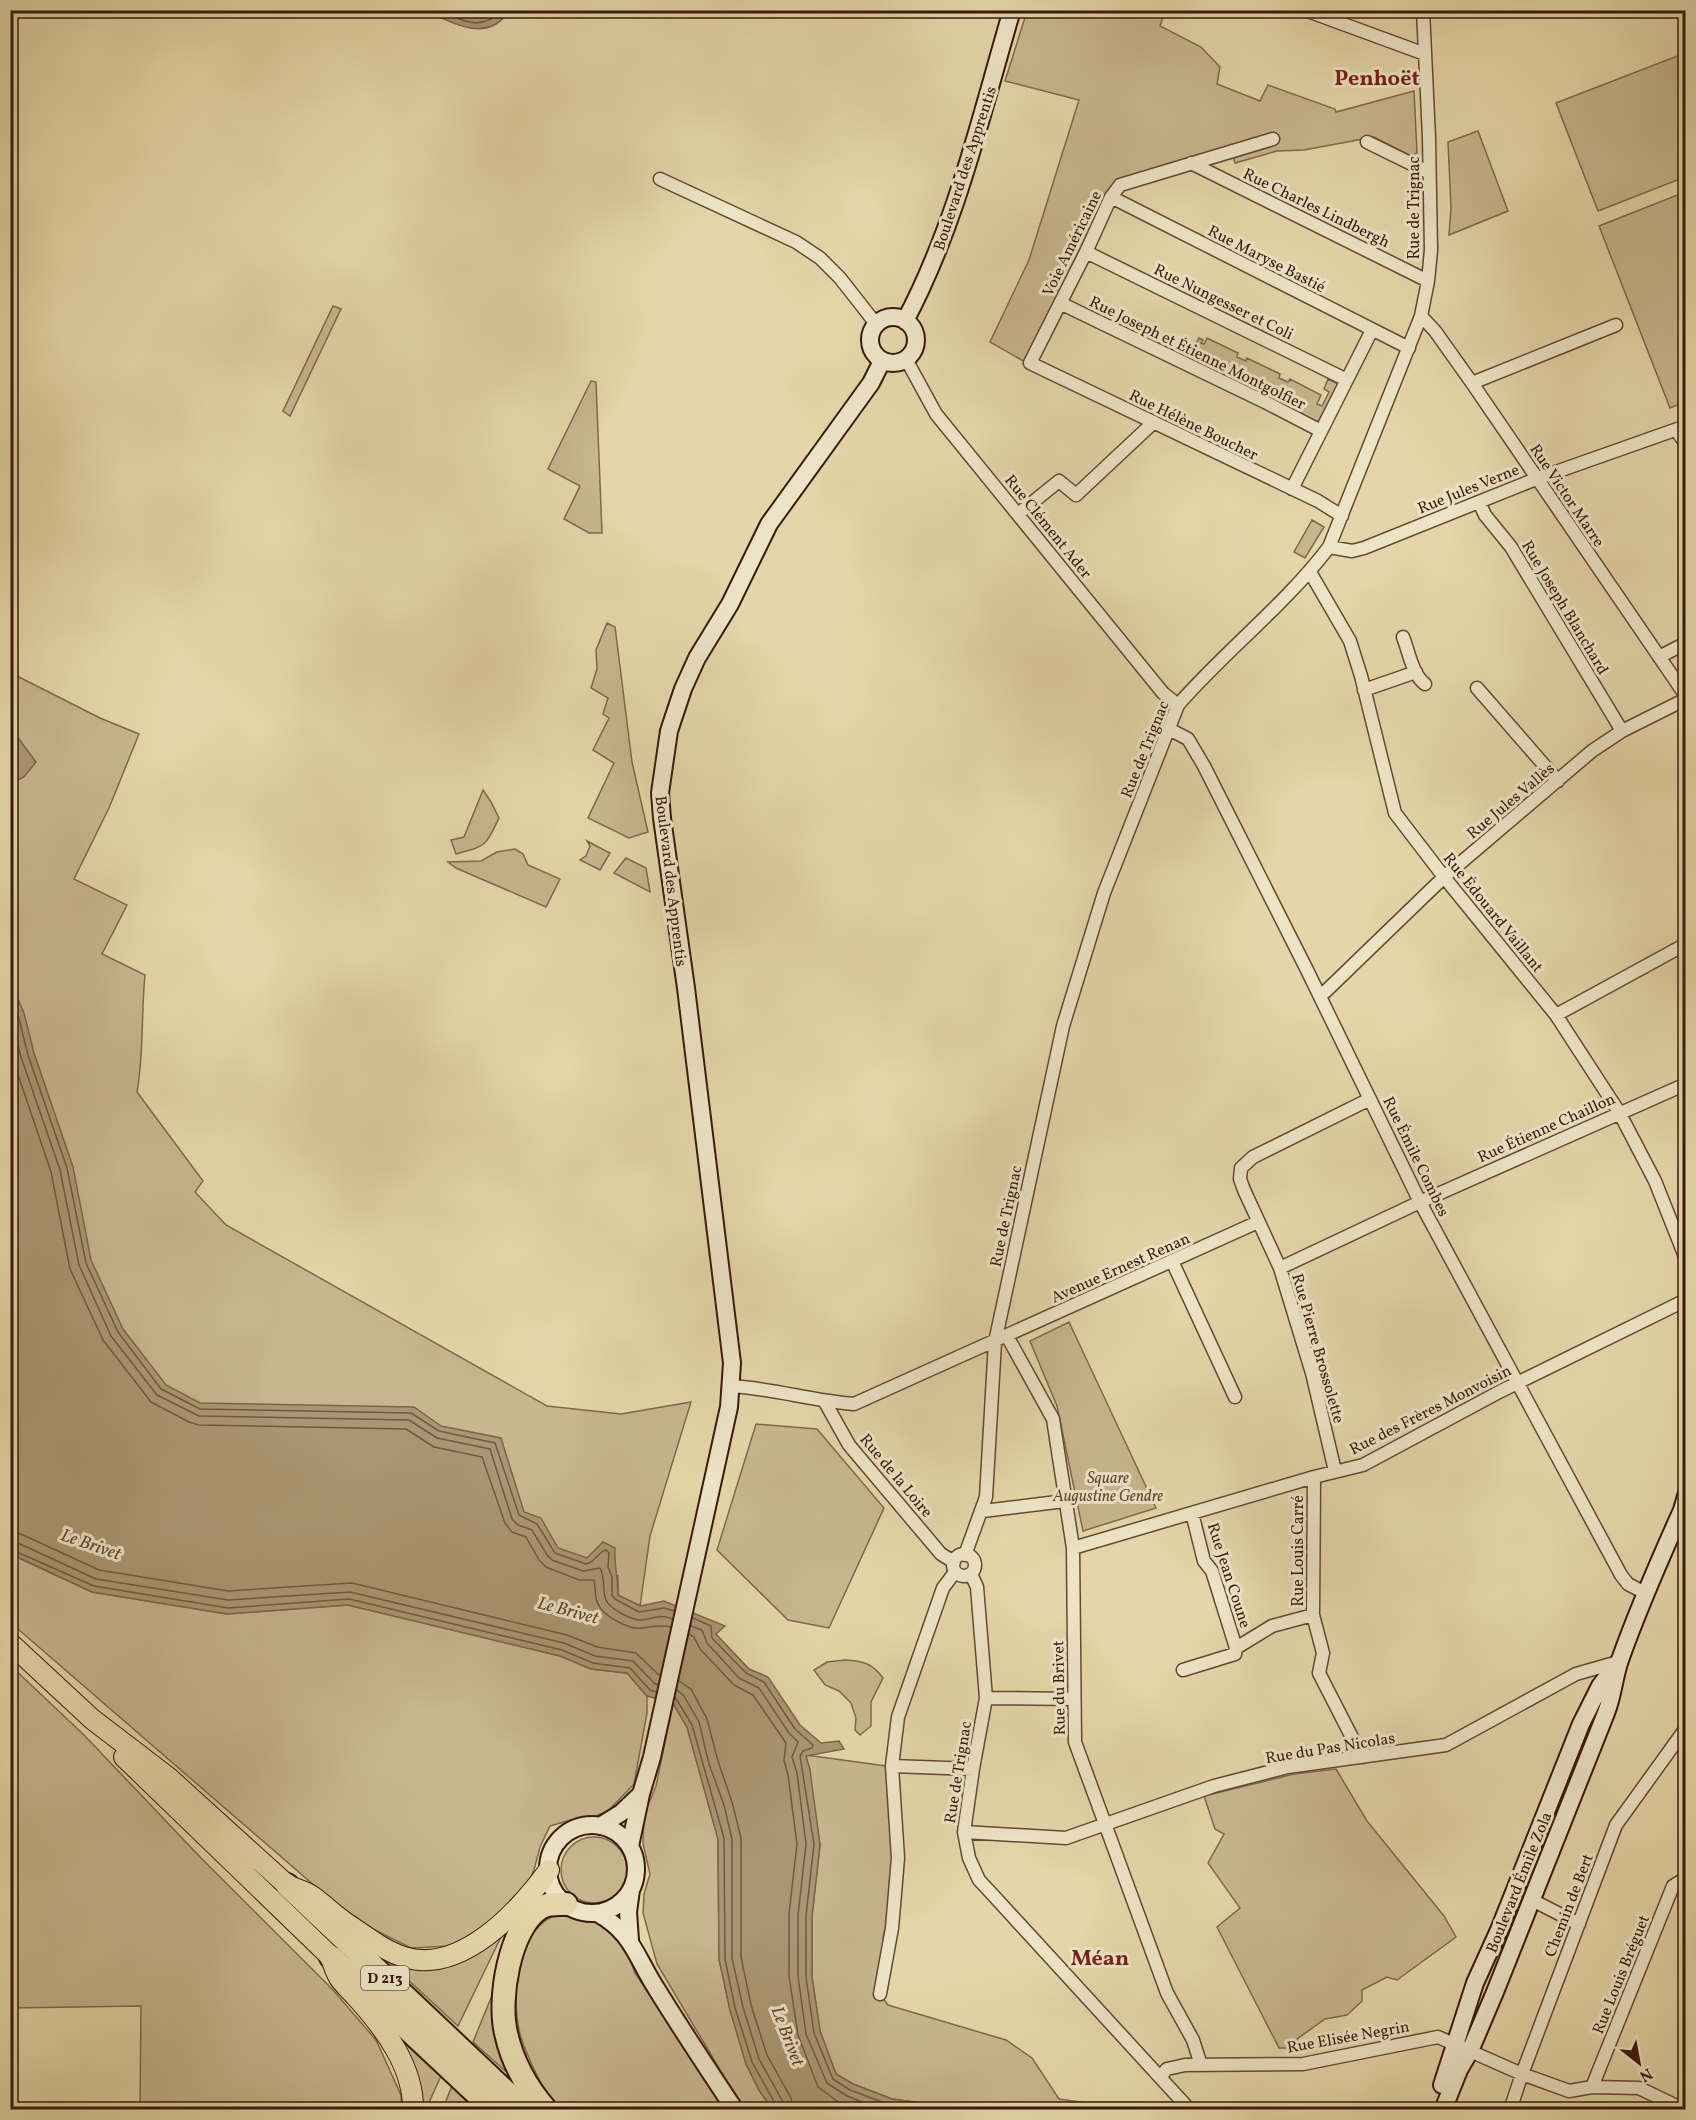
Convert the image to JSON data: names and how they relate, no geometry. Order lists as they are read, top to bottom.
{
  "streets": {
    "highway": ["D 213"],
    "main road": ["Boulevard des Apprentis", "Boulevard Émile Zola"],
    "street": [
      "Rue Charles Lindbergh",
      "Rue de Trignac",
      "Voie Américaine",
      "Rue Maryse Bastié",
      "Rue Nungesser et Coli",
      "Rue Joseph et Étienne Montgolfier",
      "Rue Hélène Boucher",
      "Rue Jules Verne",
      "Rue Victor Marre",
      "Rue Clément Ader",
      "Rue Joseph Blanchard",
      "Rue Jules Vallès",
      "Rue Édouard Vaillant",
      "Rue Étienne Chaillon",
      "Rue Émile Combes",
      "Avenue Ernest Renan",
      "Rue Pierre Brossolette",
      "Rue des Frères Monvoisin",
      "Rue de la Loire",
      "Rue Louis Carré",
      "Rue Jean Coune",
      "Rue du Brivet",
      "Rue du Pas Nicolas",
      "Chemin de Bert",
      "Rue Louis Bréguet",
      "Rue Elisée Negrin"
    ]
  },
  "crossings": [
    ["Boulevard des Apprentis", "Rue Clément Ader"],
    ["Boulevard des Apprentis", "Avenue Ernest Renan"],
    ["Rue Charles Lindbergh", "Rue de Trignac"],
    ["Rue Charles Lindbergh", "Voie Américaine"],
    ["Rue de Trignac", "Rue Maryse Bastié"],
    ["Rue de Trignac", "Rue Hélène Boucher"],
    ["Rue de Trignac", "Rue Jules Verne"],
    ["Rue de Trignac", "Rue Victor Marre"],
    ["Rue de Trignac", "Rue Clément Ader"],
    ["Rue de Trignac", "Rue Édouard Vaillant"],
    ["Rue de Trignac", "Rue Émile Combes"],
    ["Rue de Trignac", "Avenue Ernest Renan"],
    ["Rue de Trignac", "Rue de la Loire"],
    ["Rue de Trignac", "Rue du Pas Nicolas"],
    ["Rue de Trignac", "Rue Elisée Negrin"],
    ["Voie Américaine", "Rue Maryse Bastié"],
    ["Voie Américaine", "Rue Nungesser et Coli"],
    ["Voie Américaine", "Rue Joseph et Étienne Montgolfier"],
    ["Voie Américaine", "Rue Hélène Boucher"],
    ["Rue Jules Verne", "Rue Victor Marre"],
    ["Rue Jules Verne", "Rue Joseph Blanchard"],
    ["Rue Victor Marre", "Rue Jules Vallès"],
    ["Rue Joseph Blanchard", "Rue Jules Vallès"],
    ["Rue Jules Vallès", "Rue Édouard Vaillant"],
    ["Rue Jules Vallès", "Rue Émile Combes"],
    ["Rue Édouard Vaillant", "Rue Étienne Chaillon"],
    ["Rue Étienne Chaillon", "Rue Émile Combes"],
    ["Rue Étienne Chaillon", "Rue Pierre Brossolette"],
    ["Rue Émile Combes", "Rue Pierre Brossolette"],
    ["Rue Émile Combes", "Rue des Frères Monvoisin"],
    ["Rue Émile Combes", "Boulevard Émile Zola"],
    ["Avenue Ernest Renan", "Rue Pierre Brossolette"],
    ["Avenue Ernest Renan", "Rue de la Loire"],
    ["Avenue Ernest Renan", "Rue du Brivet"],
    ["Rue Pierre Brossolette", "Rue des Frères Monvoisin"],
    ["Rue des Frères Monvoisin", "Rue Louis Carré"],
    ["Rue des Frères Monvoisin", "Rue Jean Coune"],
    ["Rue des Frères Monvoisin", "Rue du Brivet"],
    ["Rue Louis Carré", "Rue du Pas Nicolas"],
    ["Rue du Brivet", "Rue du Pas Nicolas"],
    ["Rue du Brivet", "Rue Elisée Negrin"],
    ["Rue du Pas Nicolas", "Boulevard Émile Zola"],
    ["Boulevard Émile Zola", "Rue Elisée Negrin"]
  ],
  "districts": ["Penhoët", "Méan"],
  "water": ["Le Brivet"],
  "parks": ["Square Augustine Gendre"],
  "north": "bottom right"
}
